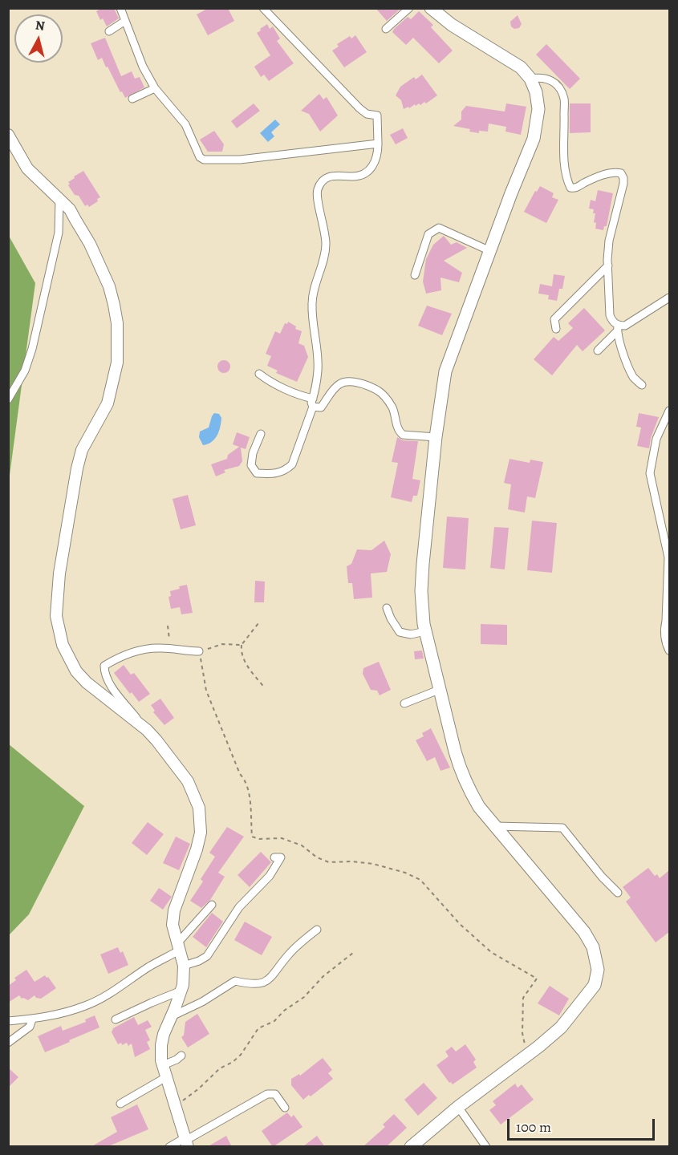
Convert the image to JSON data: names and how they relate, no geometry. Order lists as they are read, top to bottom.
{
  "scale_bar": "100 m",
  "north": "top"
}
